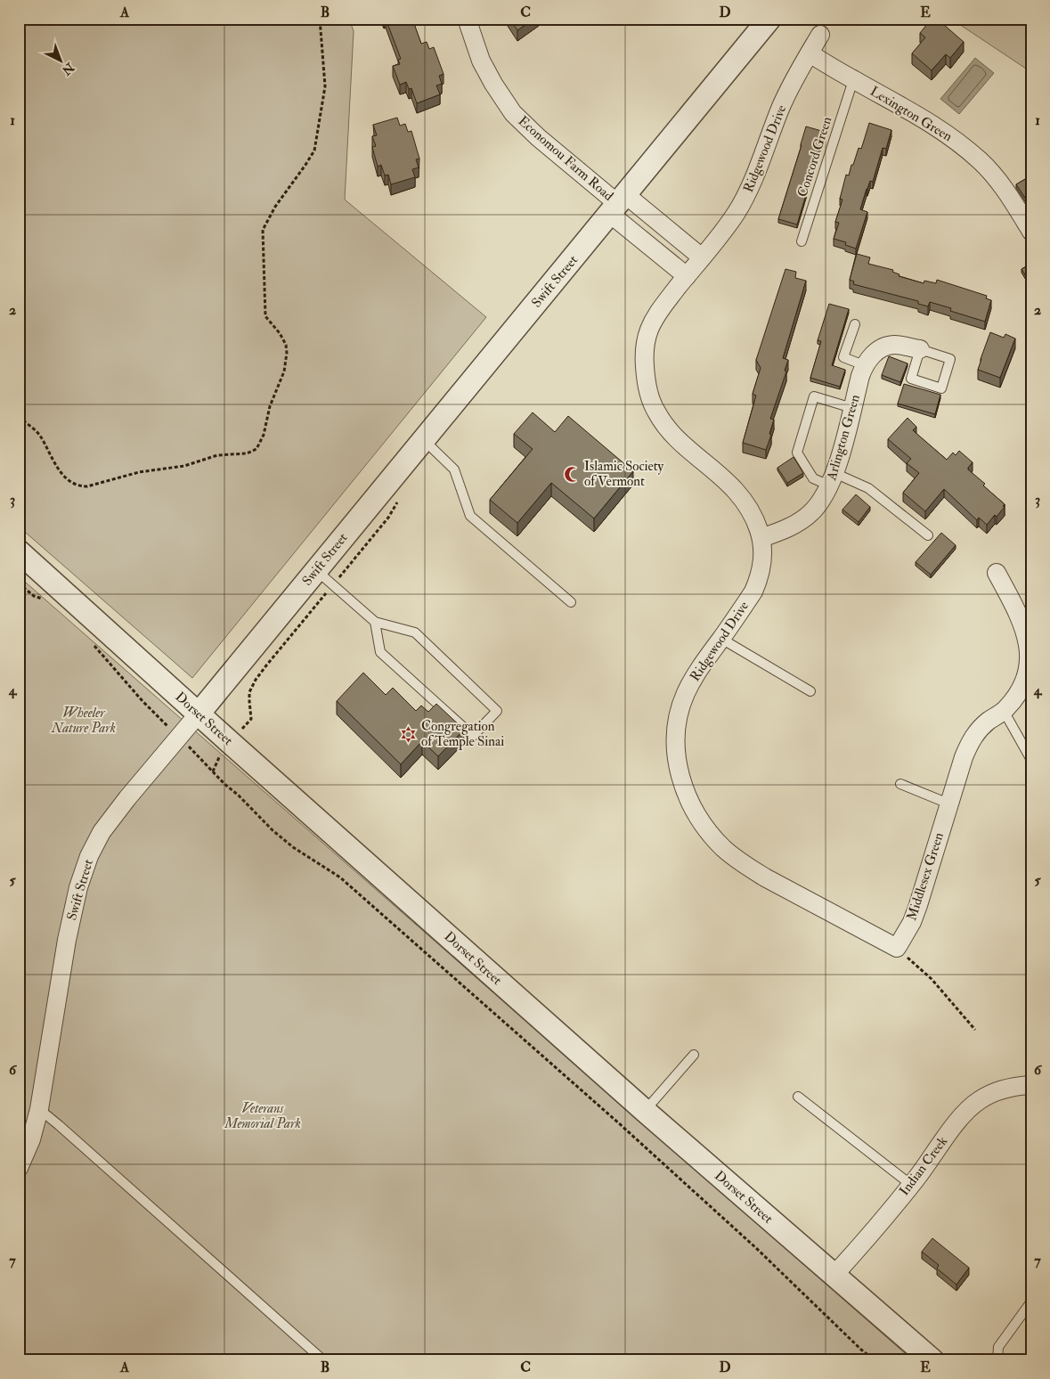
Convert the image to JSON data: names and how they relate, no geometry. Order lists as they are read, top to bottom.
{
  "streets": {
    "street": [
      "Lexington Green",
      "Ridgewood Drive",
      "Economou Farm Road",
      "Swift Street",
      "Arlington Green",
      "Dorset Street",
      "Middlesex Green",
      "Indian Creek"
    ],
    "lane": ["Concord Green"]
  },
  "crossings": [
    ["Lexington Green", "Ridgewood Drive"],
    ["Lexington Green", "Concord Green"],
    ["Ridgewood Drive", "Arlington Green"],
    ["Ridgewood Drive", "Middlesex Green"],
    ["Economou Farm Road", "Swift Street"],
    ["Swift Street", "Dorset Street"],
    ["Dorset Street", "Indian Creek"]
  ],
  "parks": ["Wheeler Nature Park", "Veterans Memorial Park"],
  "places": {
    "mosque": ["Islamic Society of Vermont"],
    "synagogue": ["Congregation of Temple Sinai"]
  },
  "north": "bottom right",
  "grid": {
    "columns": [
      "A",
      "B",
      "C",
      "D",
      "E"
    ],
    "rows": [
      "1",
      "2",
      "3",
      "4",
      "5",
      "6",
      "7"
    ]
  }
}
